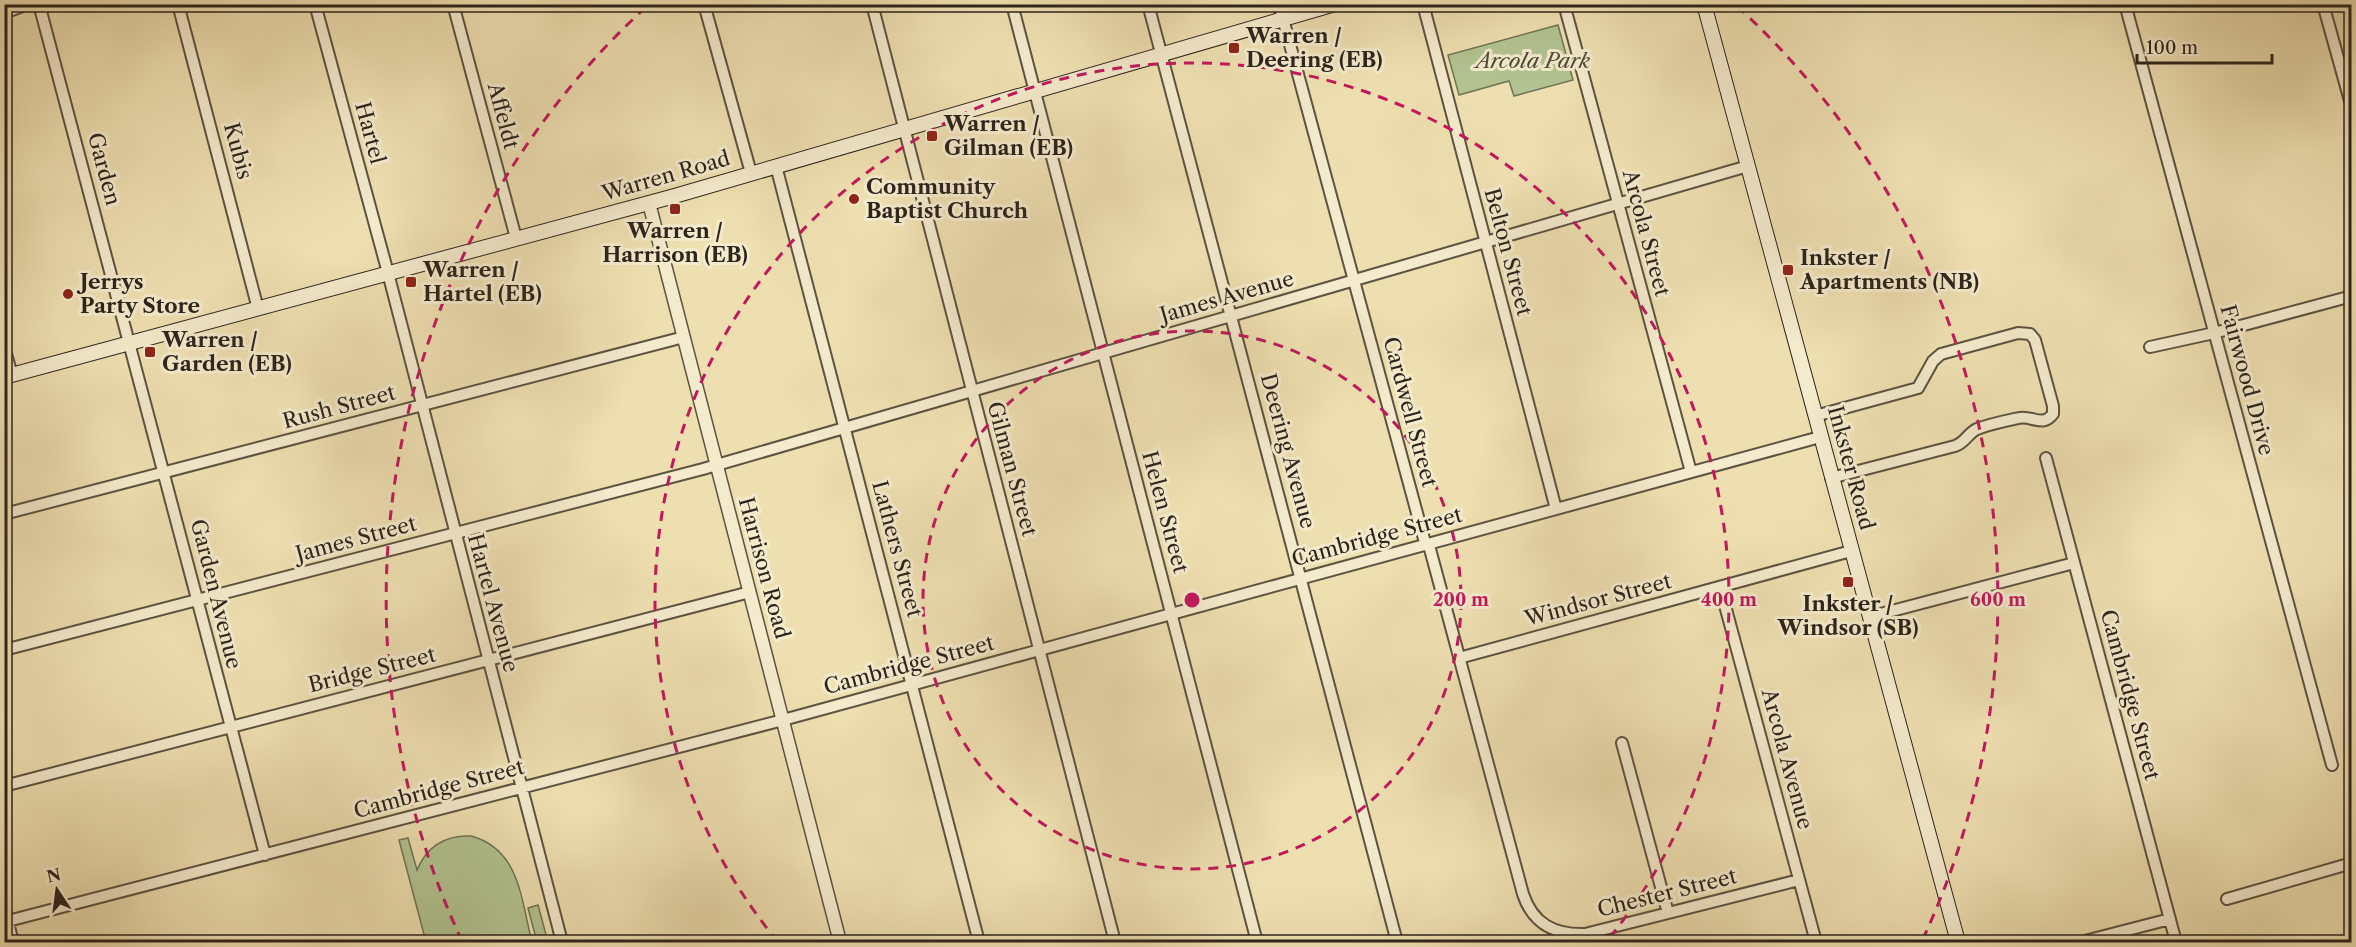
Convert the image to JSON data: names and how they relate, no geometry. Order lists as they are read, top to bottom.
{
  "streets": {
    "main road": ["Warren Road", "Inkster Road"],
    "street": [
      "Affeldt",
      "Hartel",
      "Kubis",
      "Garden",
      "Arcola Street",
      "Belton Street",
      "James Avenue",
      "Fairwood Drive",
      "Rush Street",
      "Cardwell Street",
      "Deering Avenue",
      "Gilman Street",
      "Helen Street",
      "Cambridge Street",
      "James Street",
      "Lathers Street",
      "Harrison Road",
      "Garden Avenue",
      "Windsor Street",
      "Hartel Avenue",
      "Bridge Street",
      "Arcola Avenue",
      "Chester Street"
    ]
  },
  "crossings": [
    ["Affeldt", "Warren Road"],
    ["Hartel", "Warren Road"],
    ["Hartel", "Hartel Avenue"],
    ["Kubis", "Warren Road"],
    ["Garden", "Warren Road"],
    ["Garden", "Garden Avenue"],
    ["Warren Road", "Cardwell Street"],
    ["Warren Road", "Deering Avenue"],
    ["Warren Road", "Gilman Street"],
    ["Warren Road", "Helen Street"],
    ["Warren Road", "Lathers Street"],
    ["Warren Road", "Harrison Road"],
    ["Warren Road", "Garden Avenue"],
    ["Warren Road", "Hartel Avenue"],
    ["Arcola Street", "James Avenue"],
    ["Arcola Street", "Cambridge Street"],
    ["Belton Street", "James Avenue"],
    ["Belton Street", "Cambridge Street"],
    ["James Avenue", "Cardwell Street"],
    ["James Avenue", "Deering Avenue"],
    ["James Avenue", "Inkster Road"],
    ["James Avenue", "Gilman Street"],
    ["James Avenue", "Helen Street"],
    ["James Avenue", "James Street"],
    ["James Avenue", "Lathers Street"],
    ["James Avenue", "Harrison Road"],
    ["Rush Street", "Harrison Road"],
    ["Rush Street", "Garden Avenue"],
    ["Rush Street", "Hartel Avenue"],
    ["Cardwell Street", "Cambridge Street"],
    ["Cardwell Street", "Windsor Street"],
    ["Cardwell Street", "Chester Street"],
    ["Deering Avenue", "Cambridge Street"],
    ["Inkster Road", "Cambridge Street"],
    ["Inkster Road", "Windsor Street"],
    ["Gilman Street", "Cambridge Street"],
    ["Helen Street", "Cambridge Street"],
    ["Cambridge Street", "Lathers Street"],
    ["Cambridge Street", "Harrison Road"],
    ["Cambridge Street", "Garden Avenue"],
    ["Cambridge Street", "Hartel Avenue"],
    ["James Street", "Harrison Road"],
    ["James Street", "Garden Avenue"],
    ["James Street", "Hartel Avenue"],
    ["Harrison Road", "Bridge Street"],
    ["Garden Avenue", "Bridge Street"],
    ["Windsor Street", "Arcola Avenue"],
    ["Hartel Avenue", "Bridge Street"],
    ["Arcola Avenue", "Chester Street"]
  ],
  "parks": ["Arcola Park"],
  "places": {
    "transit": [
      "Warren / Deering (EB)",
      "Warren / Gilman (EB)",
      "Warren / Harrison (EB)",
      "Inkster / Apartments (NB)",
      "Warren / Hartel (EB)",
      "Warren / Garden (EB)",
      "Inkster / Windsor (SB)"
    ],
    "other": ["Community Baptist Church", "Jerrys Party Store"]
  },
  "scale_bar": "100 m",
  "north": "top",
  "rings": ["200 m", "400 m", "600 m"]
}
